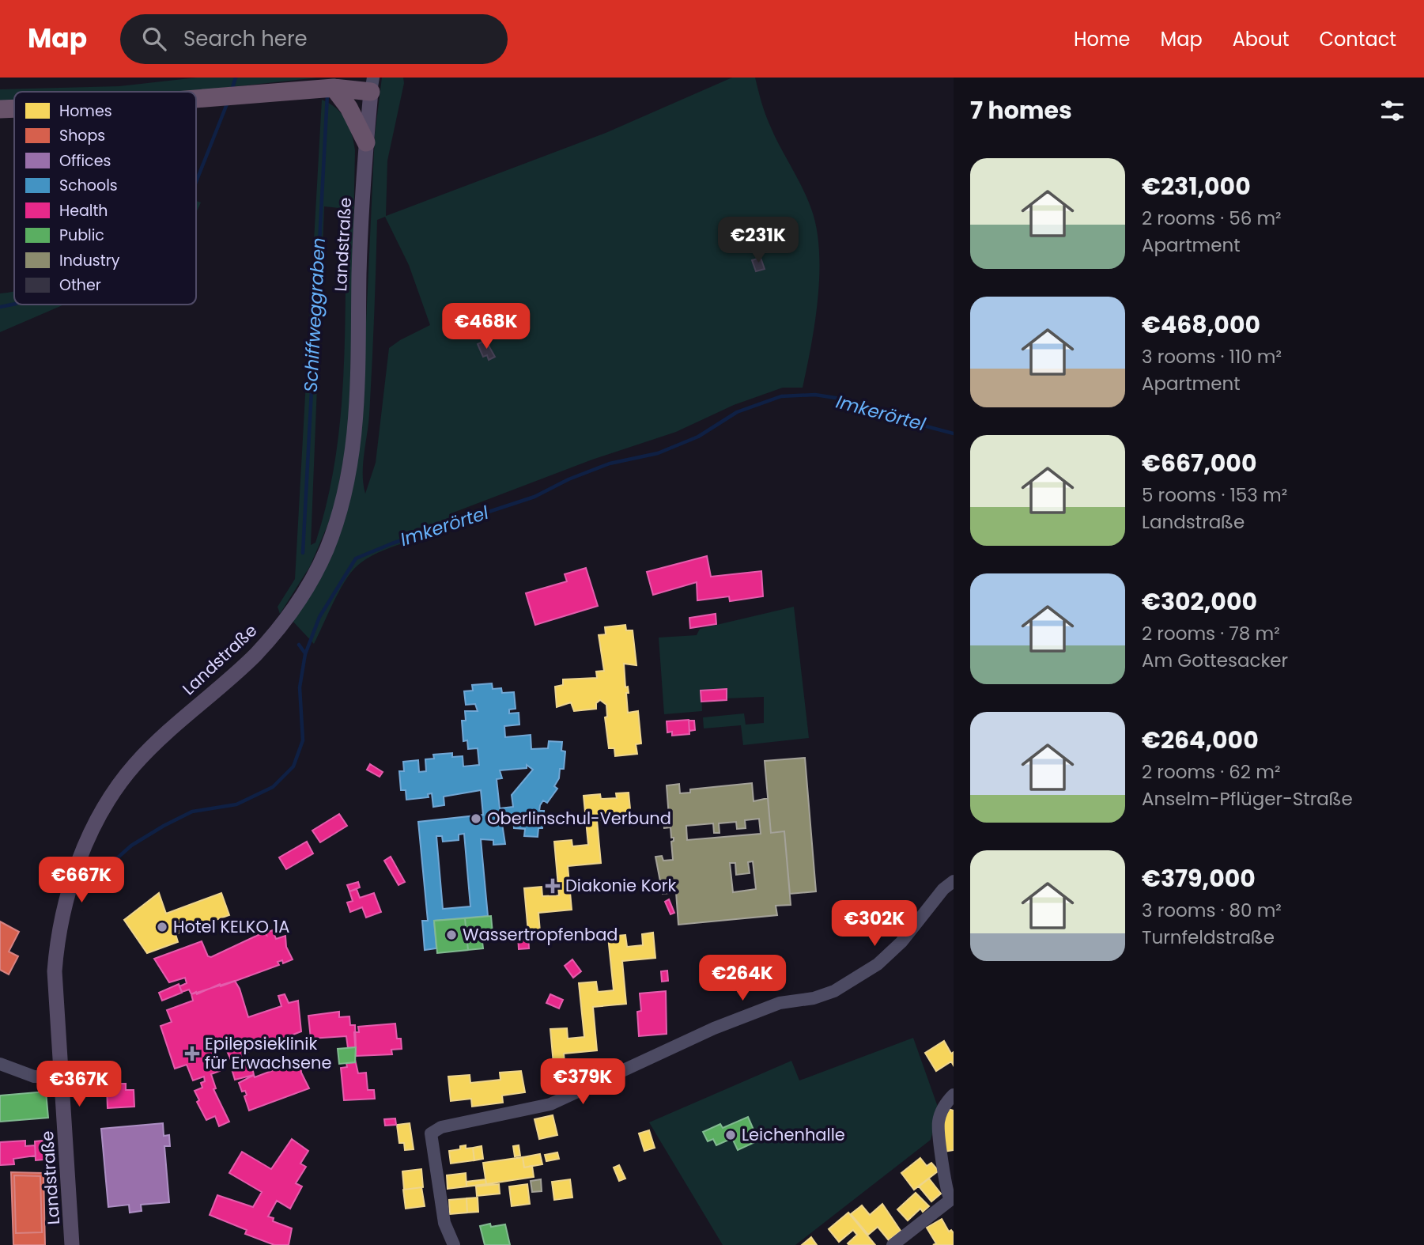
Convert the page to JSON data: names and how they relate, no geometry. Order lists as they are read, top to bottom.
{
  "streets": {
    "main road": ["Landstraße"]
  },
  "water": ["Schiffweggraben", "Imkerörtel"],
  "places": {
    "other": [
      "Oberlinschul-Verbund",
      "Hotel KELKO 1A",
      "Wassertropfenbad",
      "Leichenhalle"
    ],
    "health": ["Diakonie Kork", "Epilepsieklinik für Erwachsene"]
  },
  "legend": [
    "Homes",
    "Shops",
    "Offices",
    "Schools",
    "Health",
    "Public",
    "Industry",
    "Other"
  ],
  "page": {
    "header": "Map",
    "search": "Search here",
    "nav": [
      "Home",
      "Map",
      "About",
      "Contact"
    ],
    "heading": "7 homes",
    "list": [
      {
        "name": "€231,000",
        "note": "2 rooms · 56 m² · Apartment"
      },
      {
        "name": "€468,000",
        "note": "3 rooms · 110 m² · Apartment"
      },
      {
        "name": "€667,000",
        "note": "5 rooms · 153 m² · Landstraße"
      },
      {
        "name": "€302,000",
        "note": "2 rooms · 78 m² · Am Gottesacker"
      },
      {
        "name": "€264,000",
        "note": "2 rooms · 62 m² · Anselm-Pflüger-Straße"
      },
      {
        "name": "€379,000",
        "note": "3 rooms · 80 m² · Turnfeldstraße"
      }
    ],
    "price": [
      "€231K",
      "€468K",
      "€667K",
      "€302K",
      "€264K",
      "€379K",
      "€367K"
    ]
  }
}
